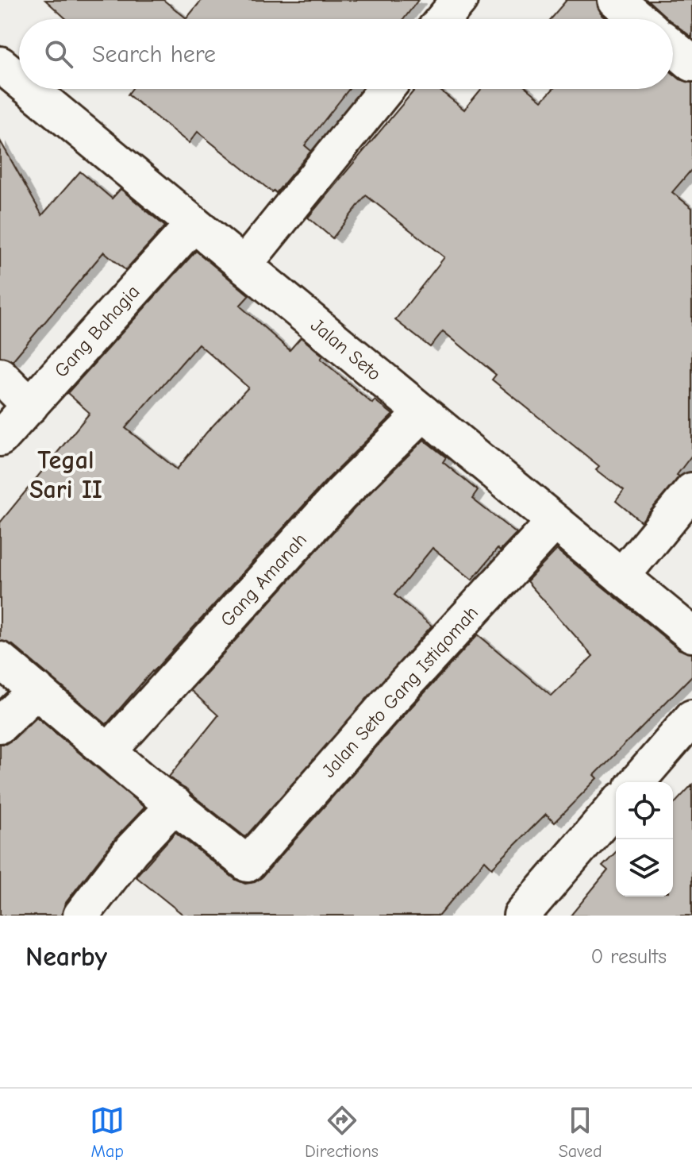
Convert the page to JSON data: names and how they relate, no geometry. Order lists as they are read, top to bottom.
{
  "streets": {
    "street": [
      "Gang Bahagia",
      "Jalan Seto",
      "Gang Amanah",
      "Jalan Seto Gang Istiqomah"
    ]
  },
  "crossings": [
    ["Gang Bahagia", "Jalan Seto"],
    ["Jalan Seto", "Gang Amanah"],
    ["Jalan Seto", "Jalan Seto Gang Istiqomah"]
  ],
  "districts": ["Tegal Sari II"],
  "page": {
    "search": "Search here",
    "heading": ["Nearby", "0 results"],
    "nav": ["Map", "Directions", "Saved"]
  }
}
